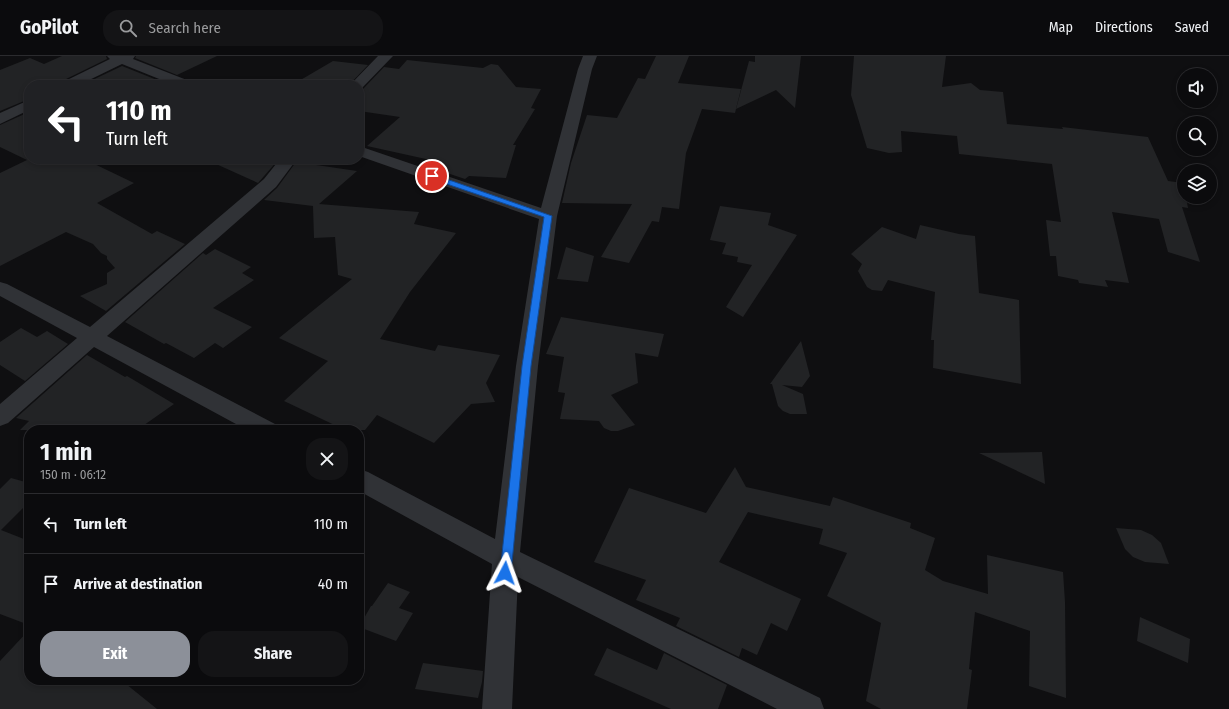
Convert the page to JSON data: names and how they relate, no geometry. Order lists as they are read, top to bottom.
{
  "page": {
    "header": "GoPilot",
    "search": "Search here",
    "nav": ["Map", "Directions", "Saved"],
    "turn": ["110 m", "Turn left"],
    "heading": ["1 min", "150 m · 06:12"],
    "list": [
      {
        "name": "Turn left",
        "value": "110 m"
      },
      {
        "name": "Arrive at destination",
        "value": "40 m"
      }
    ],
    "buttons": ["Exit", "Share"]
  }
}
